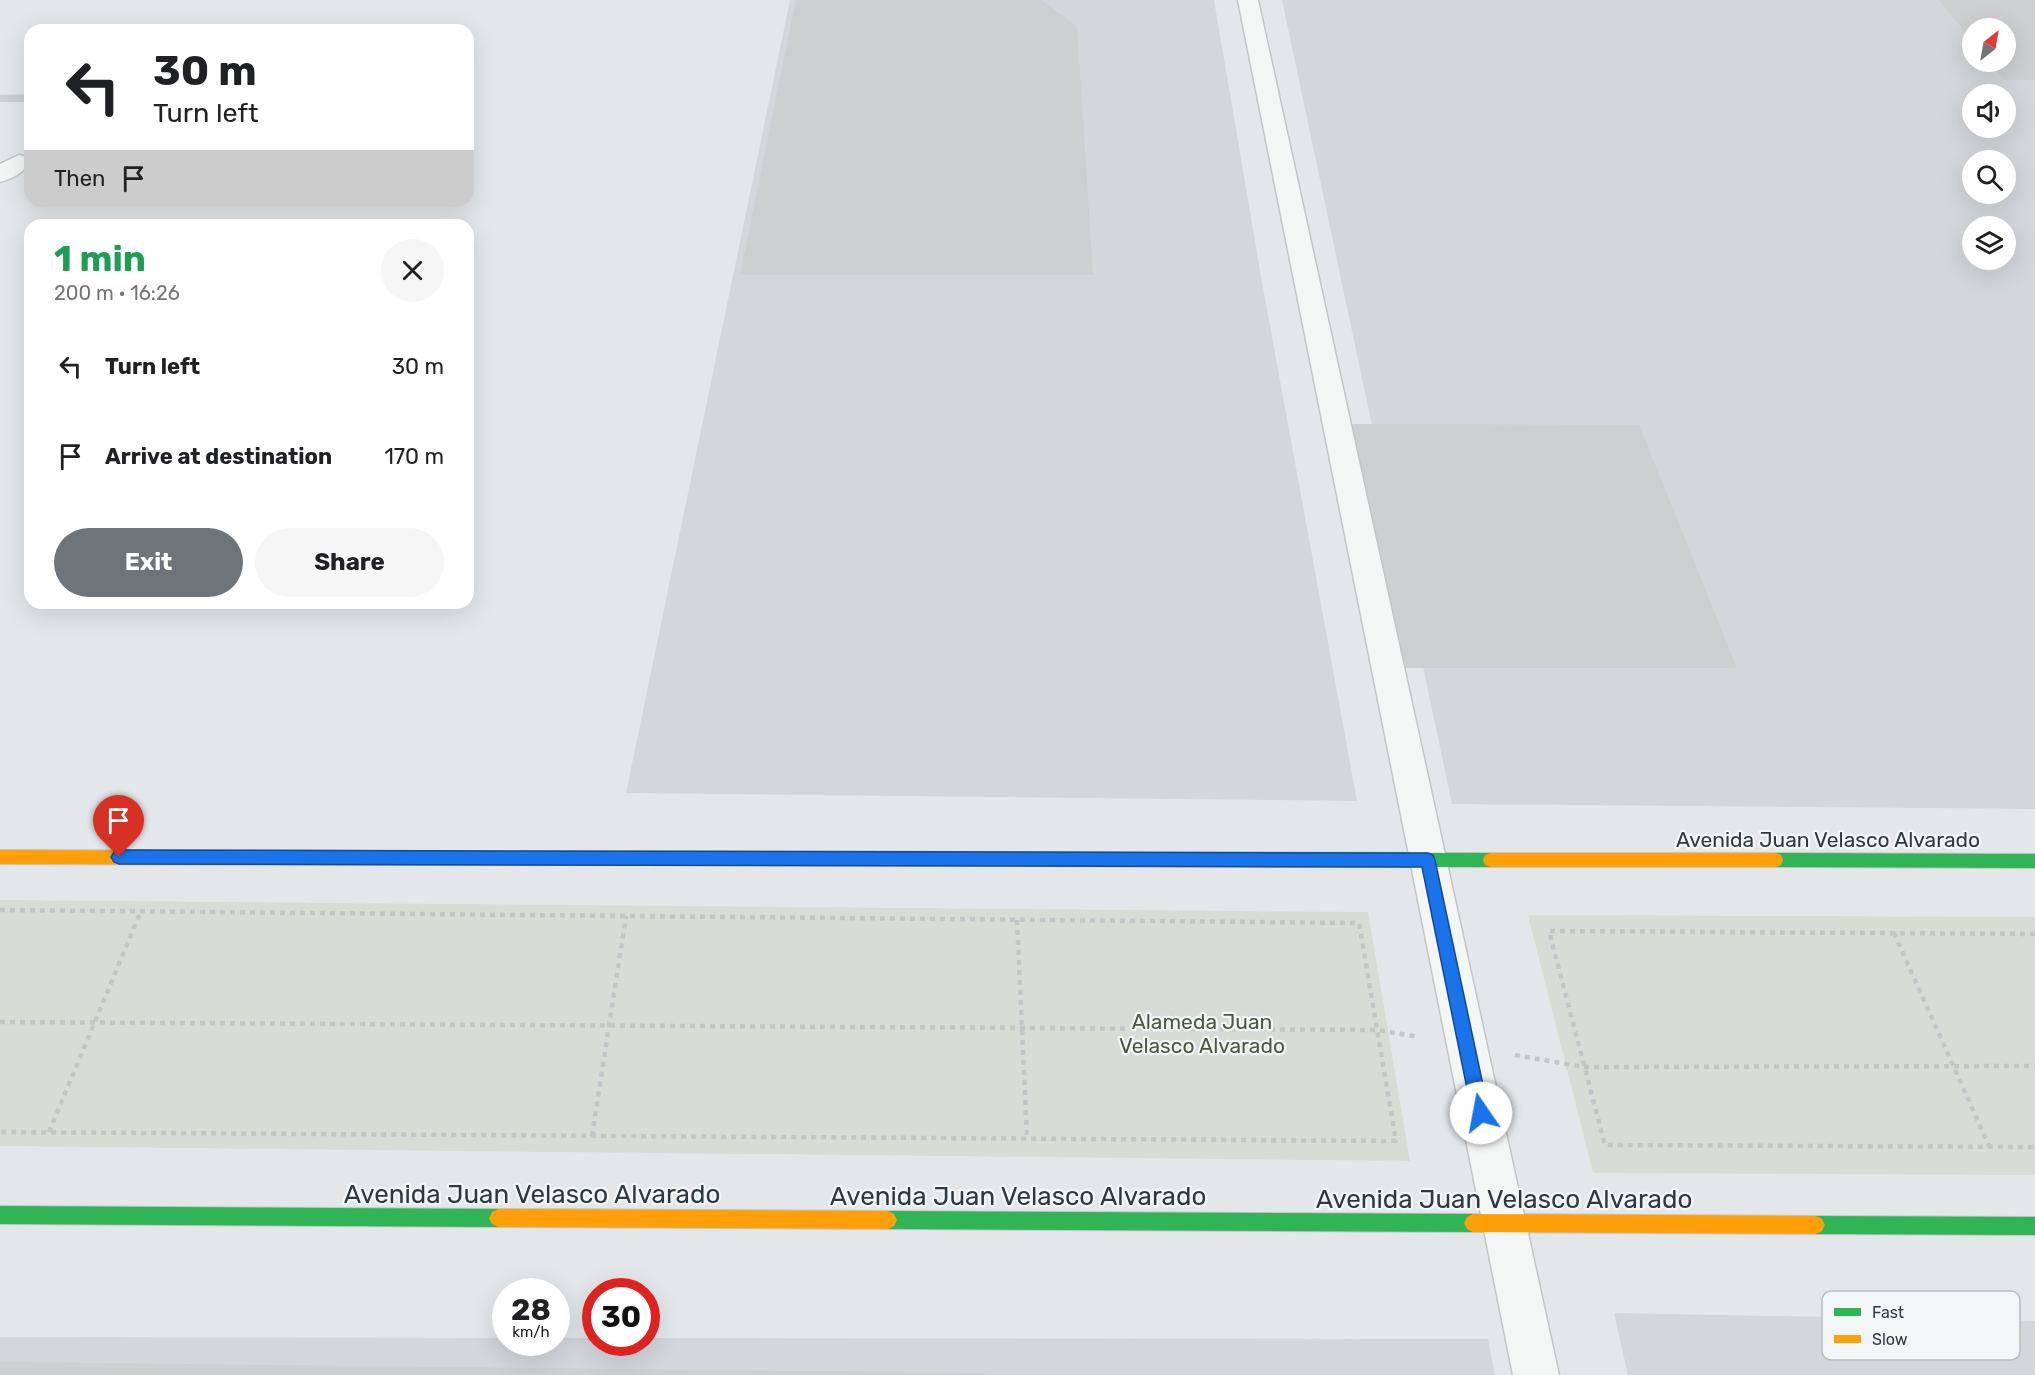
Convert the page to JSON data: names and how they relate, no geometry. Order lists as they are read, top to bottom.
{
  "streets": {
    "street": ["Avenida Juan Velasco Alvarado"]
  },
  "parks": ["Alameda Juan Velasco Alvarado"],
  "legend": ["Fast", "Slow"],
  "north": "top right",
  "page": {
    "turn": ["30 m", "Turn left"],
    "then": "Then",
    "heading": ["1 min", "200 m · 16:26"],
    "list": [
      {
        "name": "Turn left",
        "value": "30 m"
      },
      {
        "name": "Arrive at destination",
        "value": "170 m"
      }
    ],
    "buttons": ["Exit", "Share"],
    "speed": "28 km/h",
    "limit": "30"
  }
}
